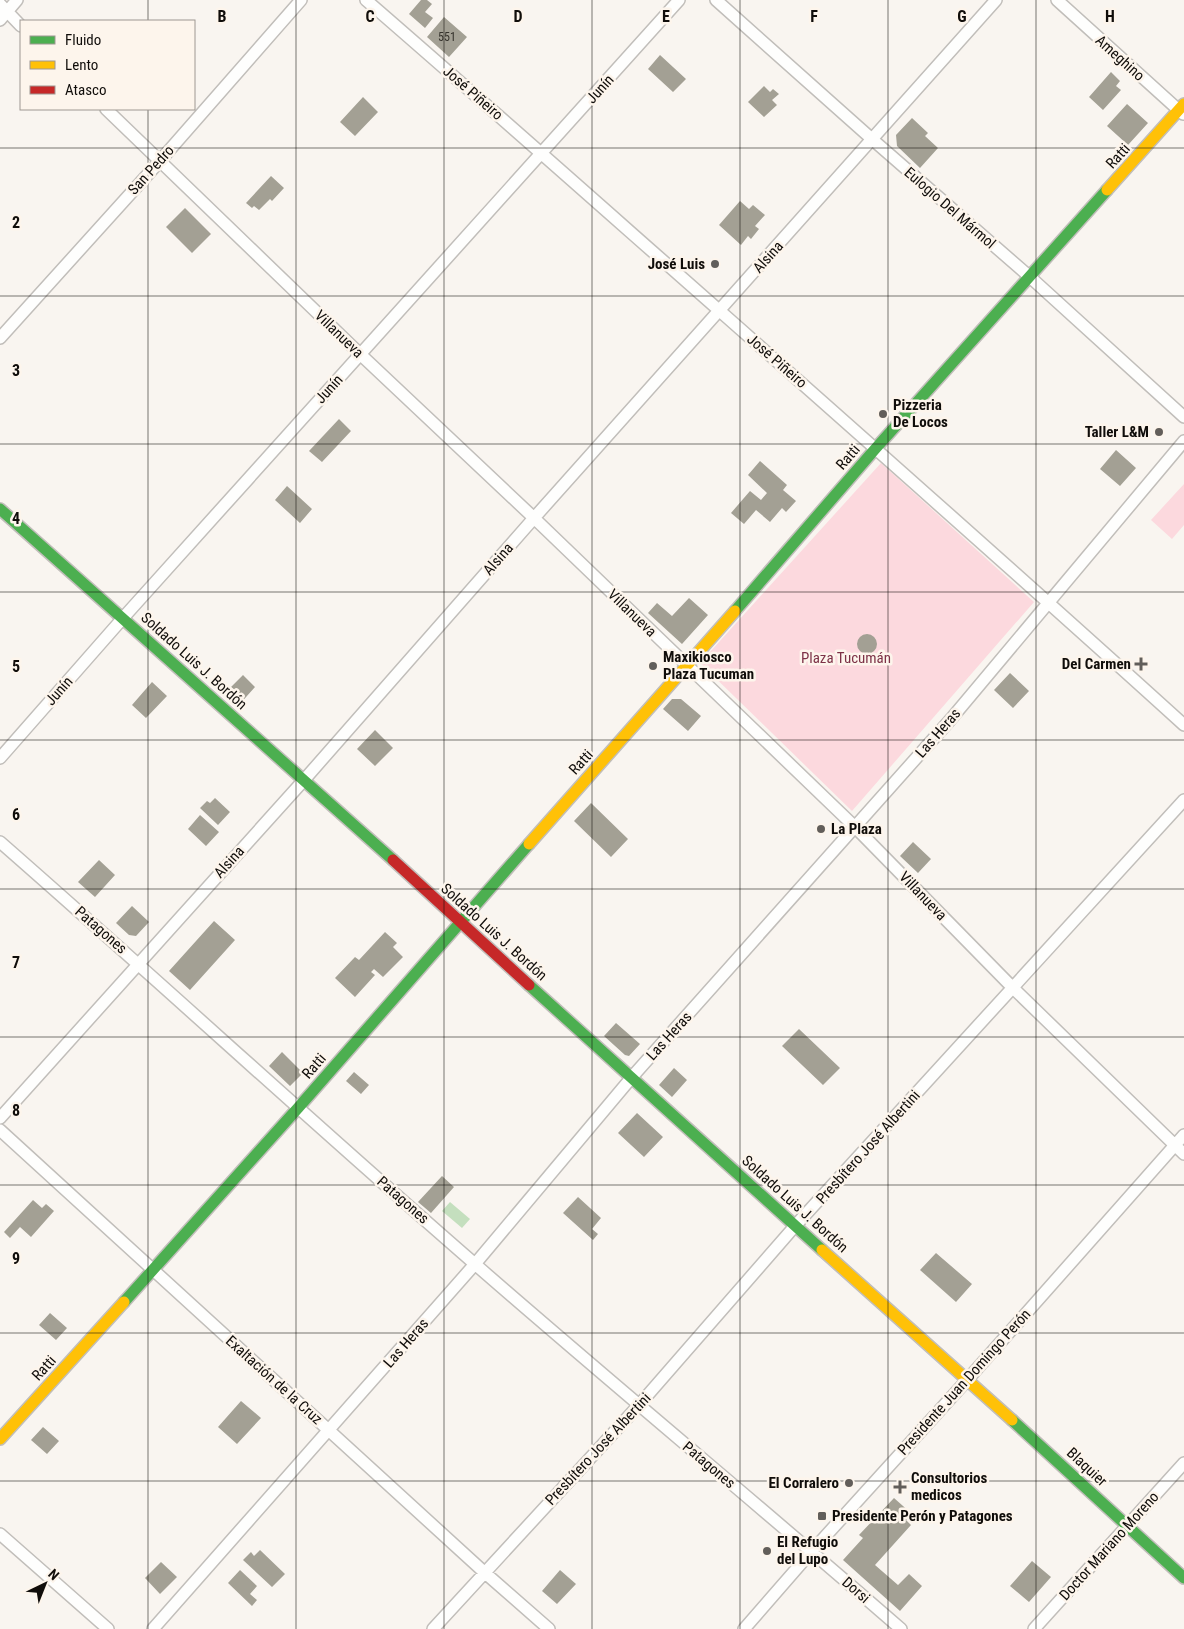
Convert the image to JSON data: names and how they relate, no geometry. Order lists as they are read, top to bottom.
{
  "streets": {
    "street": [
      "Ameghino",
      "Junín",
      "José Piñeiro",
      "Ratti",
      "San Pedro",
      "Eulogio Del Mármol",
      "Alsina",
      "Villanueva",
      "Soldado Luis J. Bordón",
      "Las Heras",
      "Patagones",
      "Presbítero José Albertini",
      "Exaltación de la Cruz",
      "Presidente Juan Domingo Perón",
      "Blaquier",
      "Doctor Mariano Moreno",
      "Dorsi"
    ]
  },
  "crossings": [
    ["Ameghino", "Ratti"],
    ["Junín", "José Piñeiro"],
    ["Junín", "Villanueva"],
    ["Junín", "Soldado Luis J. Bordón"],
    ["José Piñeiro", "Ratti"],
    ["José Piñeiro", "Alsina"],
    ["José Piñeiro", "Las Heras"],
    ["Ratti", "Eulogio Del Mármol"],
    ["Ratti", "Villanueva"],
    ["Ratti", "Soldado Luis J. Bordón"],
    ["Ratti", "Patagones"],
    ["Ratti", "Exaltación de la Cruz"],
    ["San Pedro", "Villanueva"],
    ["Eulogio Del Mármol", "Alsina"],
    ["Alsina", "Villanueva"],
    ["Alsina", "Soldado Luis J. Bordón"],
    ["Alsina", "Patagones"],
    ["Villanueva", "Las Heras"],
    ["Villanueva", "Presbítero José Albertini"],
    ["Villanueva", "Presidente Juan Domingo Perón"],
    ["Soldado Luis J. Bordón", "Las Heras"],
    ["Soldado Luis J. Bordón", "Presbítero José Albertini"],
    ["Soldado Luis J. Bordón", "Presidente Juan Domingo Perón"],
    ["Soldado Luis J. Bordón", "Blaquier"],
    ["Las Heras", "Patagones"],
    ["Las Heras", "Exaltación de la Cruz"],
    ["Patagones", "Presbítero José Albertini"],
    ["Patagones", "Presidente Juan Domingo Perón"],
    ["Patagones", "Dorsi"],
    ["Presbítero José Albertini", "Exaltación de la Cruz"],
    ["Presidente Juan Domingo Perón", "Blaquier"],
    ["Presidente Juan Domingo Perón", "Dorsi"],
    ["Blaquier", "Doctor Mariano Moreno"]
  ],
  "parks": ["Plaza Tucumán"],
  "places": {
    "other": [
      "José Luis",
      "Pizzeria De Locos",
      "Taller L&M",
      "Maxikiosco Plaza Tucuman",
      "La Plaza",
      "El Corralero",
      "El Refugio del Lupo"
    ],
    "health": ["Del Carmen", "Consultorios medicos"],
    "transit": ["Presidente Perón y Patagones"]
  },
  "house_numbers": ["551"],
  "legend": ["Fluido", "Lento", "Atasco"],
  "north": "top right",
  "grid": {
    "columns": [
      "B",
      "C",
      "D",
      "E",
      "F",
      "G",
      "H"
    ],
    "rows": [
      "2",
      "3",
      "4",
      "5",
      "6",
      "7",
      "8",
      "9"
    ]
  }
}
